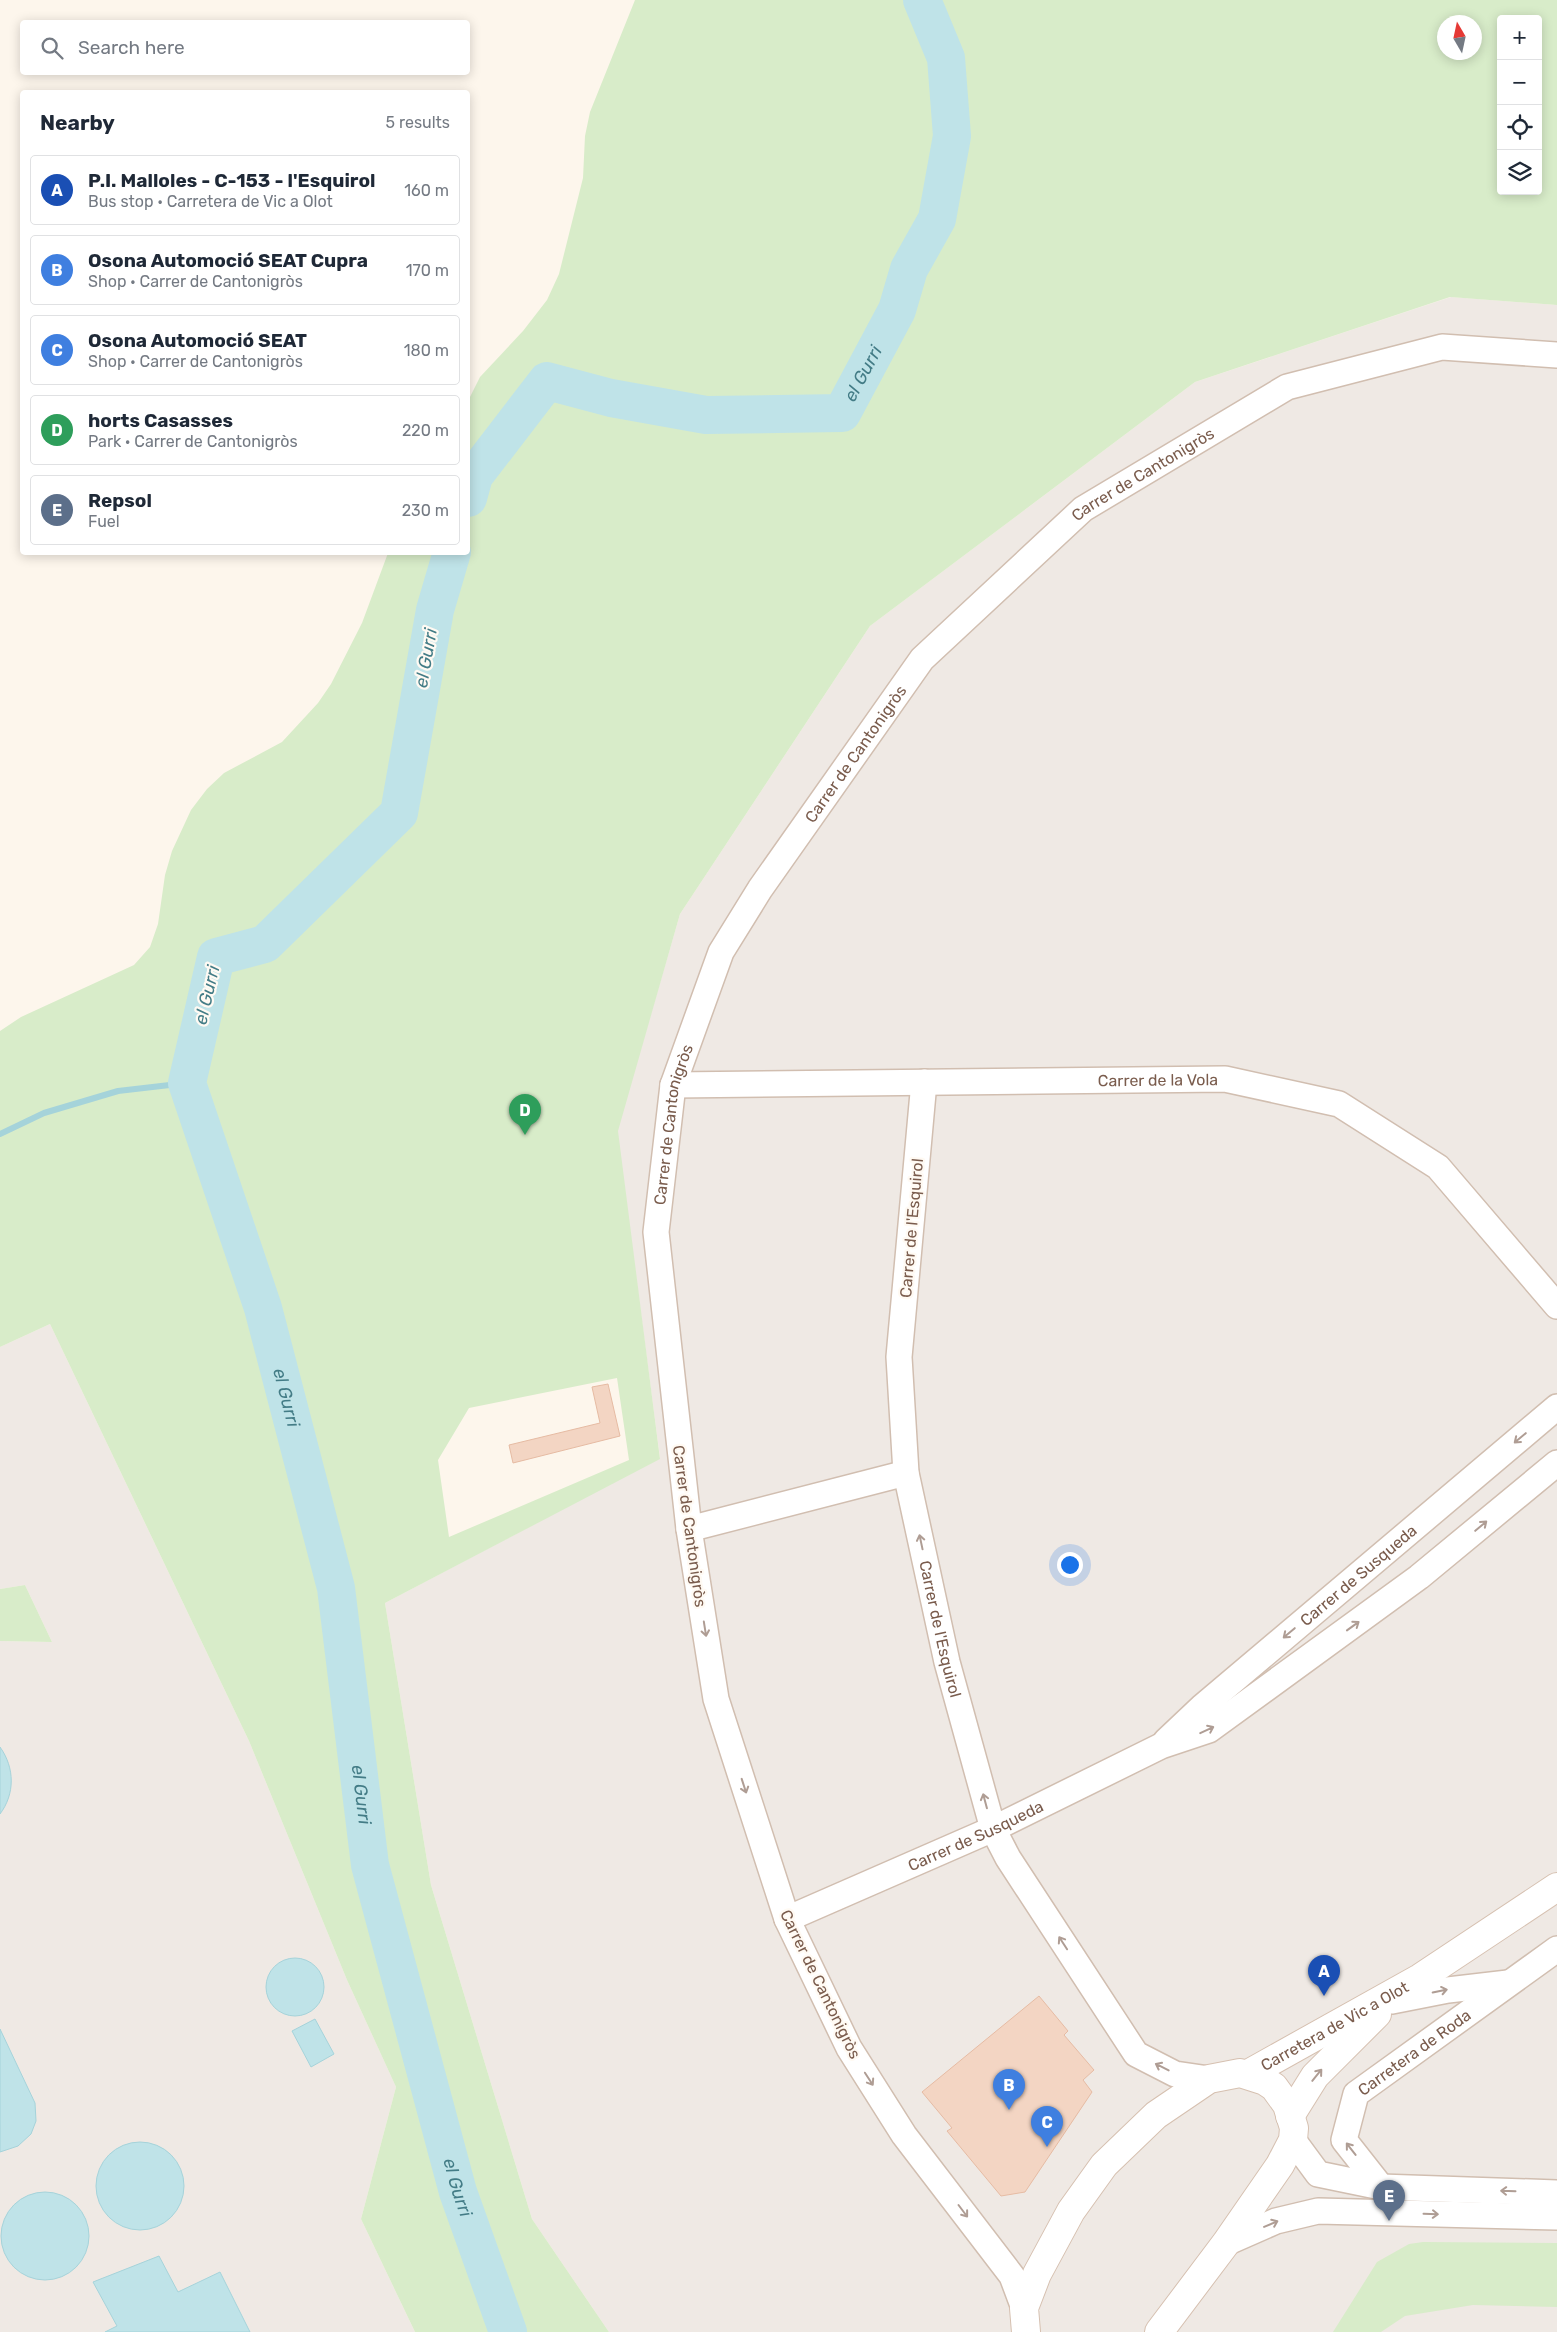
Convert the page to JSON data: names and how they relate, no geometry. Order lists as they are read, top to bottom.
{
  "streets": {
    "street": [
      "Carrer de Cantonigròs",
      "Carrer de la Vola",
      "Carrer de l'Esquirol",
      "Carrer de Susqueda",
      "Carretera de Vic a Olot",
      "Carretera de Roda"
    ]
  },
  "crossings": [
    ["Carrer de Cantonigròs", "Carrer de la Vola"],
    ["Carrer de Cantonigròs", "Carrer de Susqueda"],
    ["Carrer de la Vola", "Carrer de l'Esquirol"],
    ["Carrer de l'Esquirol", "Carrer de Susqueda"],
    ["Carretera de Vic a Olot", "Carretera de Roda"]
  ],
  "one_way": ["Carrer de l'Esquirol"],
  "water": ["el Gurri"],
  "north": "top",
  "page": {
    "map_buttons": ["+", "−"],
    "search": "Search here",
    "heading": ["Nearby", "5 results"],
    "list": [
      {
        "mark": "A",
        "name": "P.I. Malloles - C-153 - l'Esquirol",
        "note": "Bus stop · Carretera de Vic a Olot",
        "value": "160 m"
      },
      {
        "mark": "B",
        "name": "Osona Automoció SEAT Cupra",
        "note": "Shop · Carrer de Cantonigròs",
        "value": "170 m"
      },
      {
        "mark": "C",
        "name": "Osona Automoció SEAT",
        "note": "Shop · Carrer de Cantonigròs",
        "value": "180 m"
      },
      {
        "mark": "D",
        "name": "horts Casasses",
        "note": "Park · Carrer de Cantonigròs",
        "value": "220 m"
      },
      {
        "mark": "E",
        "name": "Repsol",
        "note": "Fuel",
        "value": "230 m"
      }
    ],
    "pins": [
      "D",
      "A",
      "B",
      "C",
      "E"
    ]
  }
}
